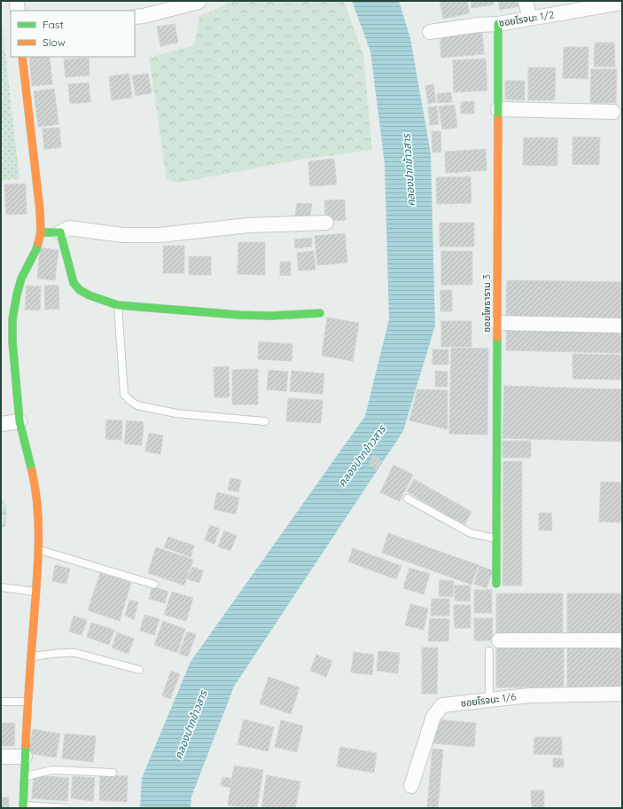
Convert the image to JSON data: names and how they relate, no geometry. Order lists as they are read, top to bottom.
{
  "streets": {
    "street": ["ซอยโรจนะ 1/2", "ซอยโพธาราม 3", "ซอยโรจนะ 1/6"]
  },
  "crossings": [
    ["ซอยโรจนะ 1/2", "ซอยโพธาราม 3"]
  ],
  "water": ["คลองปากข้าวสาร"],
  "legend": ["Fast", "Slow"]
}
